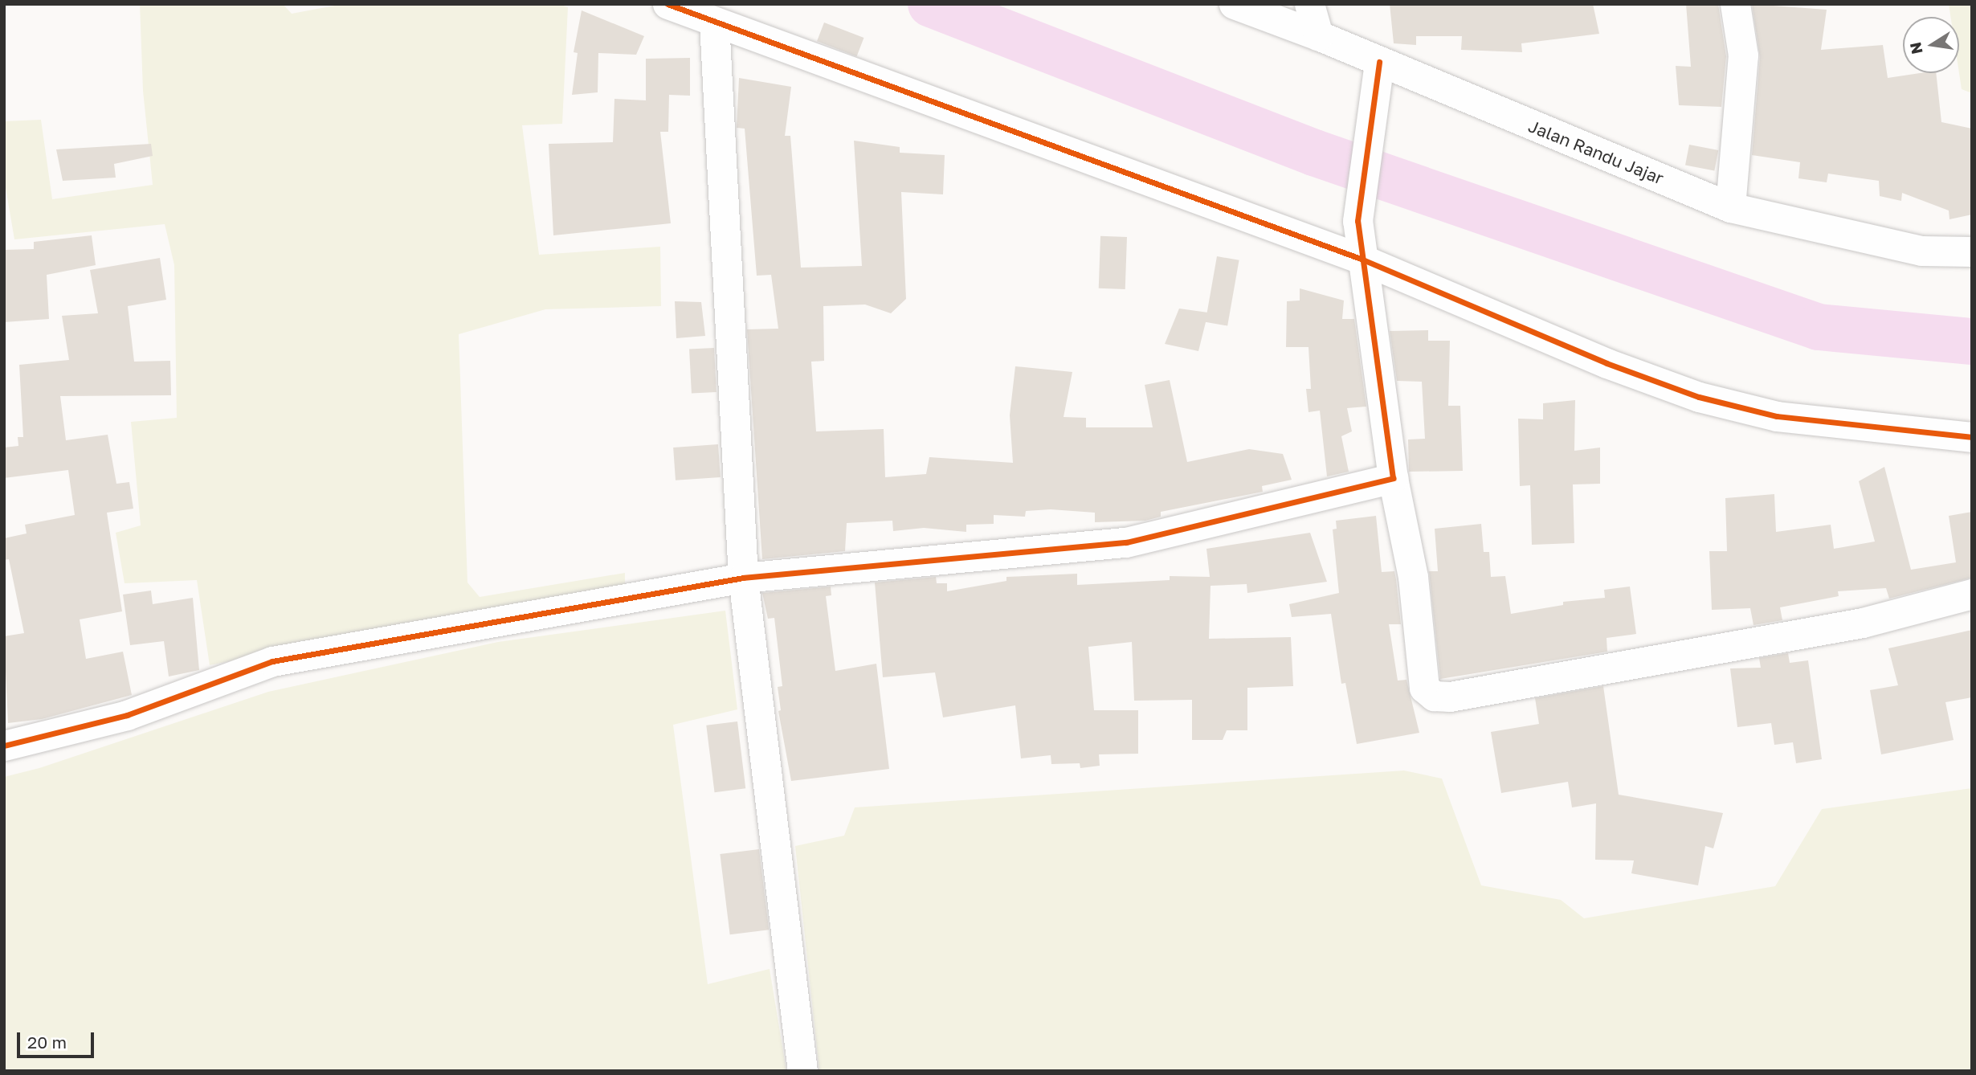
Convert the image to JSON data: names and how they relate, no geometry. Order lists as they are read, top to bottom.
{
  "streets": {
    "street": ["Jalan Randu Jajar"]
  },
  "scale_bar": "20 m",
  "north": "left"
}
